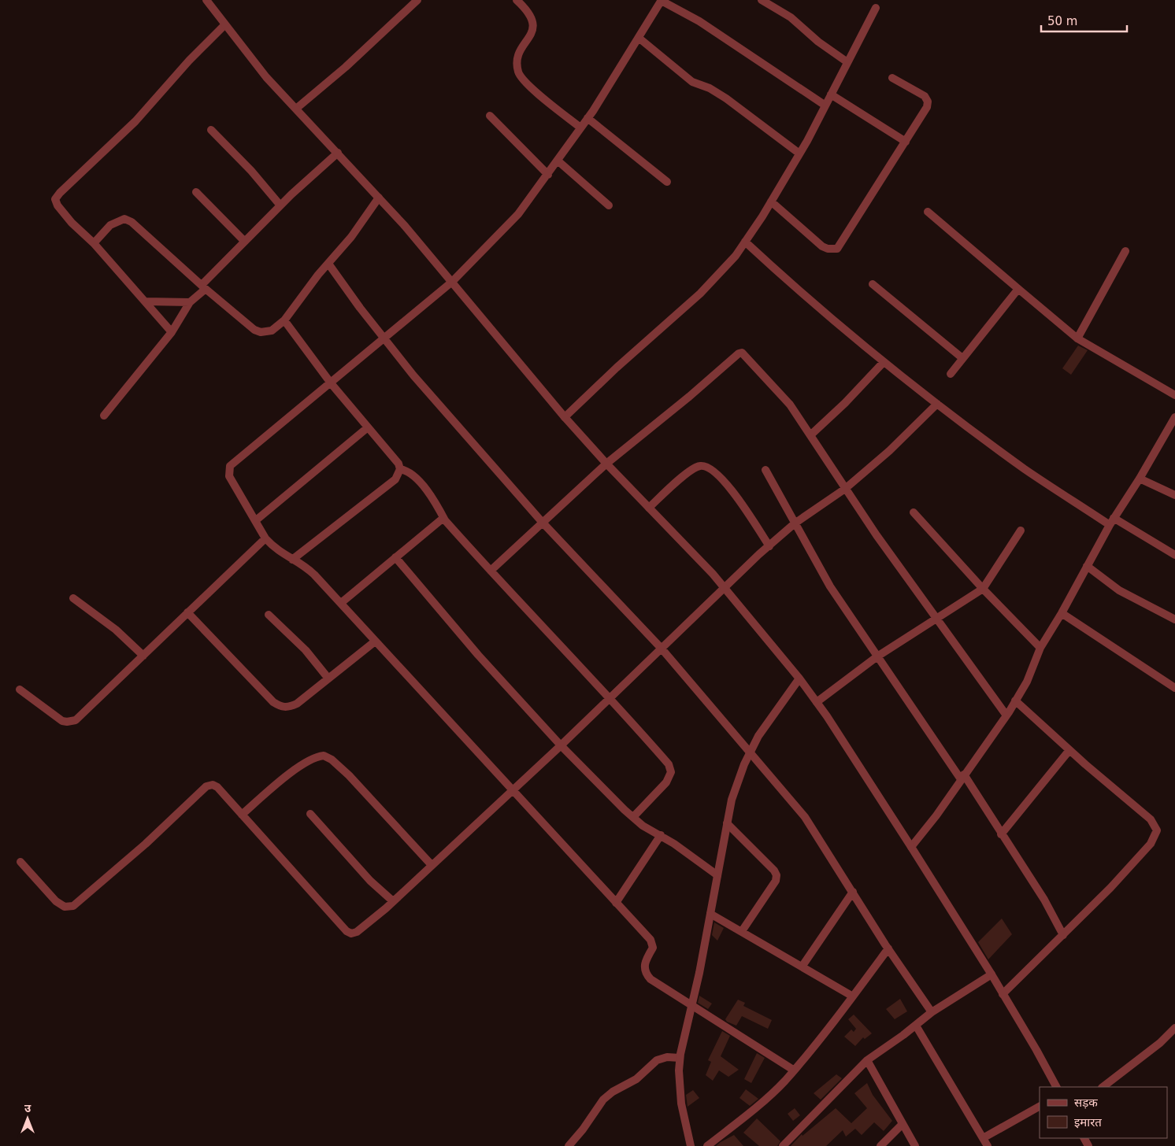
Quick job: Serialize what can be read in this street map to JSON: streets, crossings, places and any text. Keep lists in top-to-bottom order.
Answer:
{
  "legend": ["सड़क", "इमारत"],
  "scale_bar": "50 m",
  "north": "top"
}
